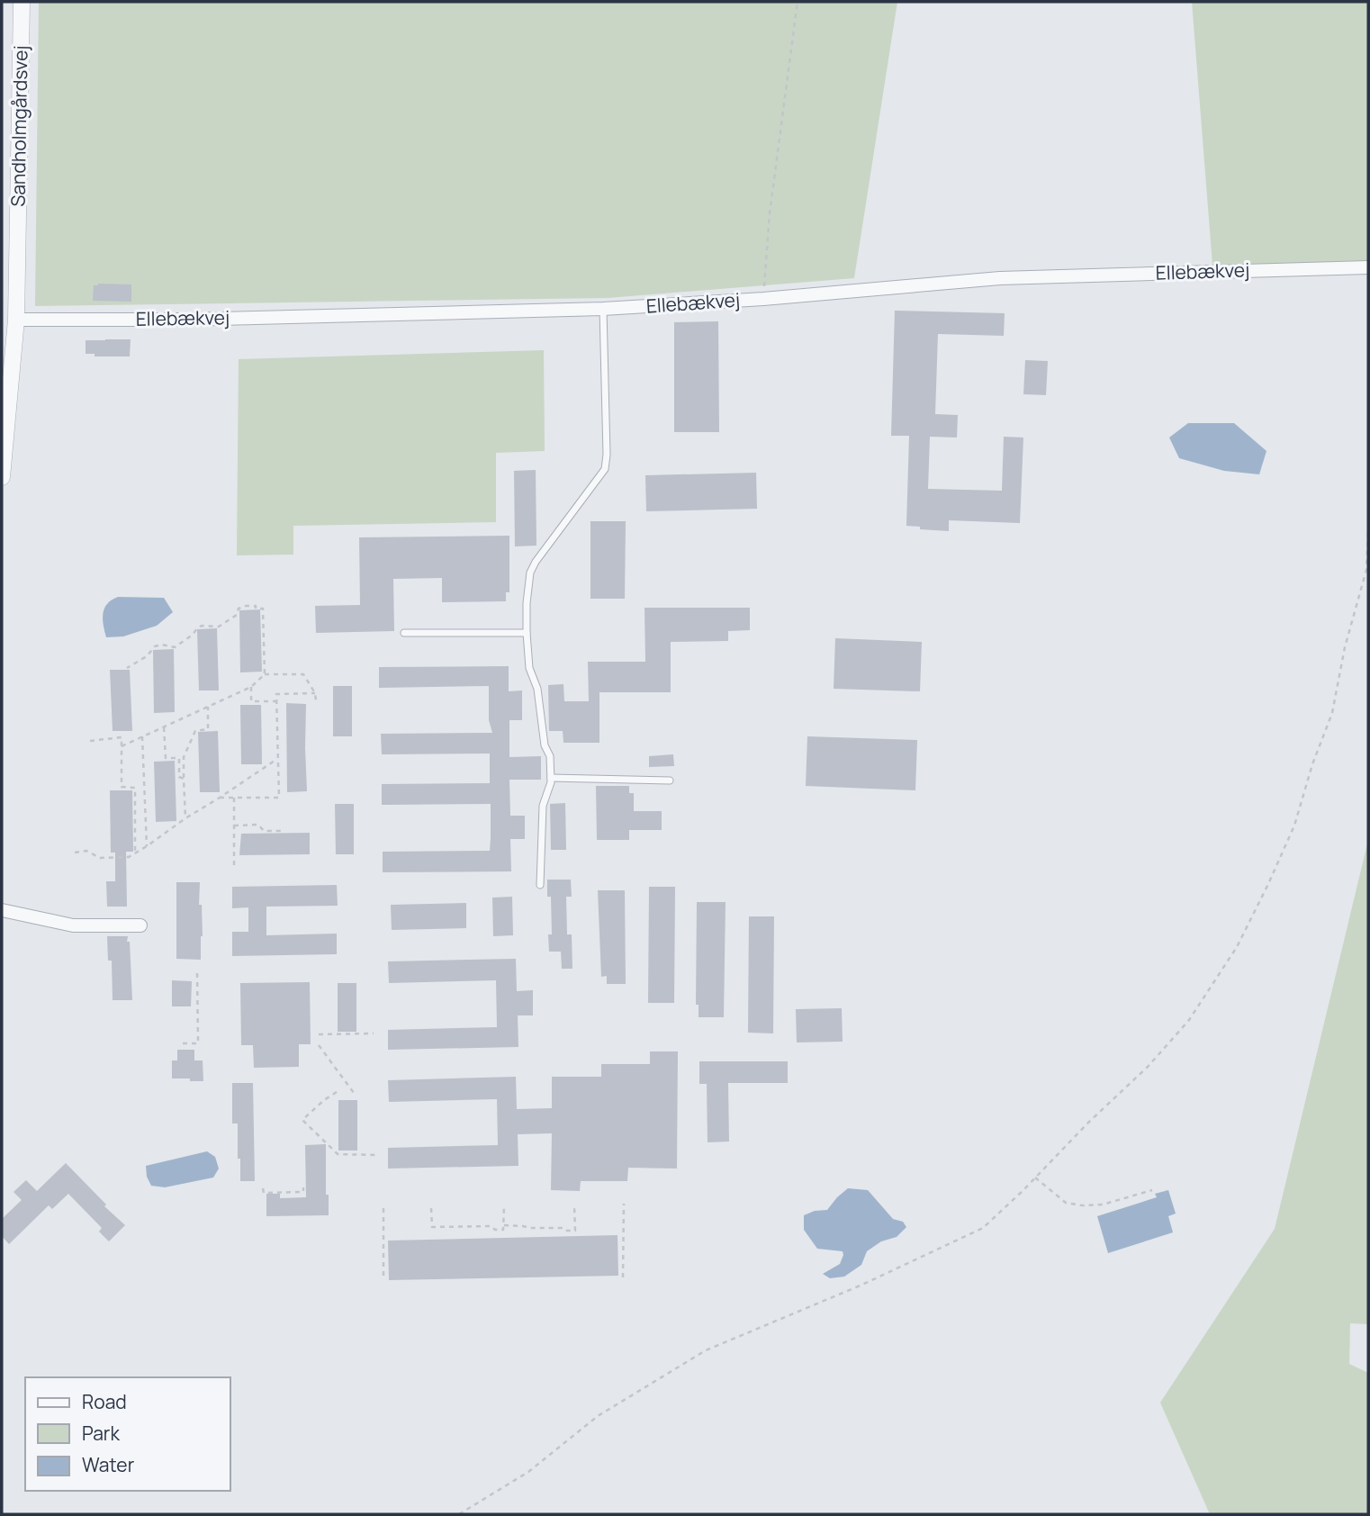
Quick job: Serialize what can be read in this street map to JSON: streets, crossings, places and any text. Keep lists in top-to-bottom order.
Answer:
{
  "streets": {
    "street": ["Sandholmgårdsvej", "Ellebækvej"]
  },
  "crossings": [
    ["Sandholmgårdsvej", "Ellebækvej"]
  ],
  "legend": ["Road", "Park", "Water"]
}
